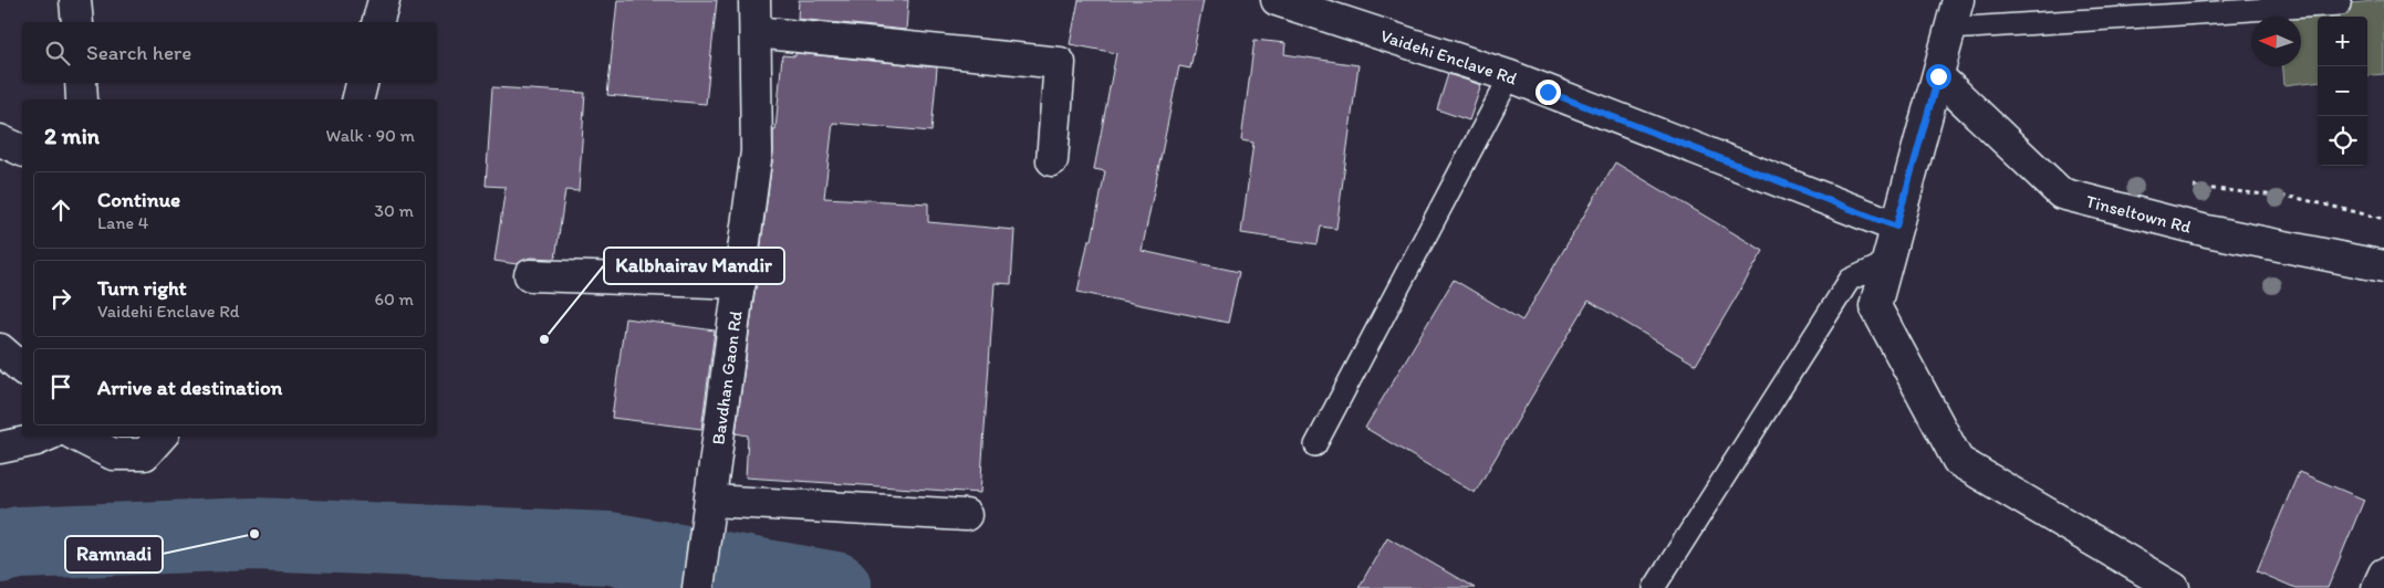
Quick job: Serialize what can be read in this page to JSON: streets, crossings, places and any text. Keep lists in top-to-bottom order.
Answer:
{
  "streets": {
    "street": ["Vaidehi Enclave Rd", "Tinseltown Rd", "Bavdhan Gaon Rd"]
  },
  "places": ["Kalbhairav Mandir", "Ramnadi"],
  "north": "left",
  "page": {
    "map_buttons": ["+", "−"],
    "search": "Search here",
    "heading": ["2 min", "Walk · 90 m"],
    "list": [
      ["Continue", "Lane 4", "30 m"],
      ["Turn right", "Vaidehi Enclave Rd", "60 m"],
      "Arrive at destination"
    ]
  }
}
